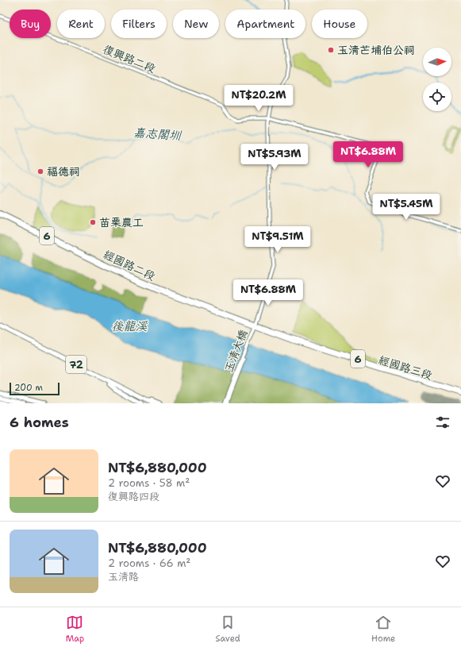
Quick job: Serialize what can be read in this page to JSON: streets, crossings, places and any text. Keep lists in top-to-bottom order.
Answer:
{
  "streets": {
    "highway": ["72"],
    "main road": ["6", "經國路二段", "經國路三段"],
    "street": ["復興路二段", "玉清大橋"]
  },
  "crossings": [
    ["復興路二段", "玉清大橋"],
    ["經國路二段", "玉清大橋"],
    ["經國路二段", "經國路三段"],
    ["玉清大橋", "經國路三段"]
  ],
  "water": ["嘉志閣圳", "後龍溪"],
  "places": ["玉清芒埔伯公祠", "福德祠", "苗栗農工"],
  "scale_bar": "200 m",
  "north": "right",
  "page": {
    "chip": [
      "Buy",
      "Rent",
      "Filters",
      "New",
      "Apartment",
      "House"
    ],
    "price": [
      "NT$20.2M",
      "NT$6.88M",
      "NT$5.93M",
      "NT$5.45M",
      "NT$9.51M",
      "NT$6.88M"
    ],
    "scale": "200 m",
    "heading": "6 homes",
    "list": [
      {
        "name": "NT$6,880,000",
        "note": "2 rooms · 58 m² · 復興路四段"
      },
      {
        "name": "NT$6,880,000",
        "note": "2 rooms · 66 m² · 玉清路"
      }
    ],
    "tabs": ["Map", "Saved", "Home"]
  }
}
